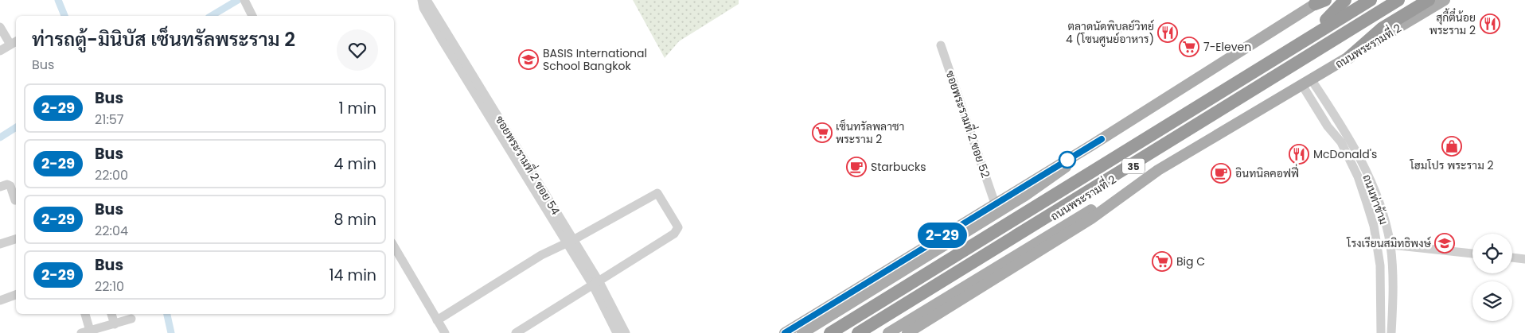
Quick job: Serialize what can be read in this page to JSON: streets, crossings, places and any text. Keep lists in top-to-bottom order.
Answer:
{
  "streets": {
    "highway": ["ถนนพระรามที่ 2", "35"],
    "street": ["ซอยพระรามที่ 2 ซอย 52", "ซอยพระรามที่ 2 ซอย 54", "ถนนท่าข้าม"]
  },
  "crossings": [
    ["ถนนพระรามที่ 2", "ถนนท่าข้าม"]
  ],
  "places": {
    "restaurant": ["สุกี้ตี๋น้อย พระราม 2", "ตลาดนัดพิบูลย์วิทย์ 4 (โซนศูนย์อาหาร)", "McDonald's"],
    "supermarket": ["7-Eleven", "เซ็นทรัลพลาซา พระราม 2", "Big C"],
    "school or university": ["BASIS International School Bangkok", "โรงเรียนสมิทธิพงษ์"],
    "shop": ["โฮมโปร พระราม 2"],
    "cafe": ["Starbucks", "อินทนิลคอฟฟี่"]
  },
  "lines": ["bus line 2-29"],
  "page": {
    "on_map": "2-29",
    "heading": ["ท่ารถตู้-มินิบัส เซ็นทรัลพระราม 2", "Bus"],
    "list": [
      {
        "mark": "2-29",
        "name": "Bus",
        "note": "21:57",
        "value": "1 min"
      },
      {
        "mark": "2-29",
        "name": "Bus",
        "note": "22:00",
        "value": "4 min"
      },
      {
        "mark": "2-29",
        "name": "Bus",
        "note": "22:04",
        "value": "8 min"
      },
      {
        "mark": "2-29",
        "name": "Bus",
        "note": "22:10",
        "value": "14 min"
      }
    ]
  }
}
